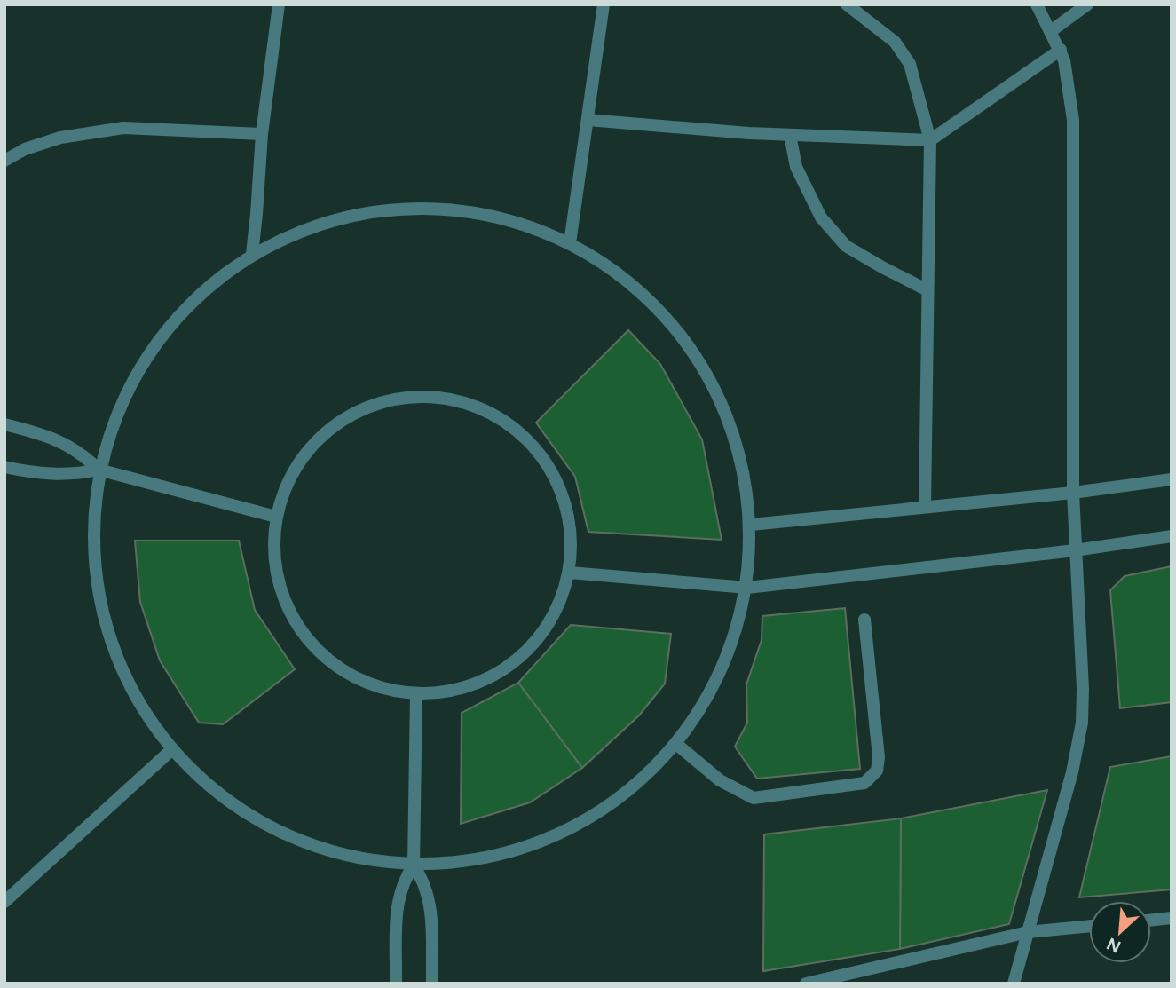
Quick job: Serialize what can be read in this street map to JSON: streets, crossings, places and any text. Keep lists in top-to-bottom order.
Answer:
{
  "north": "bottom left"
}
